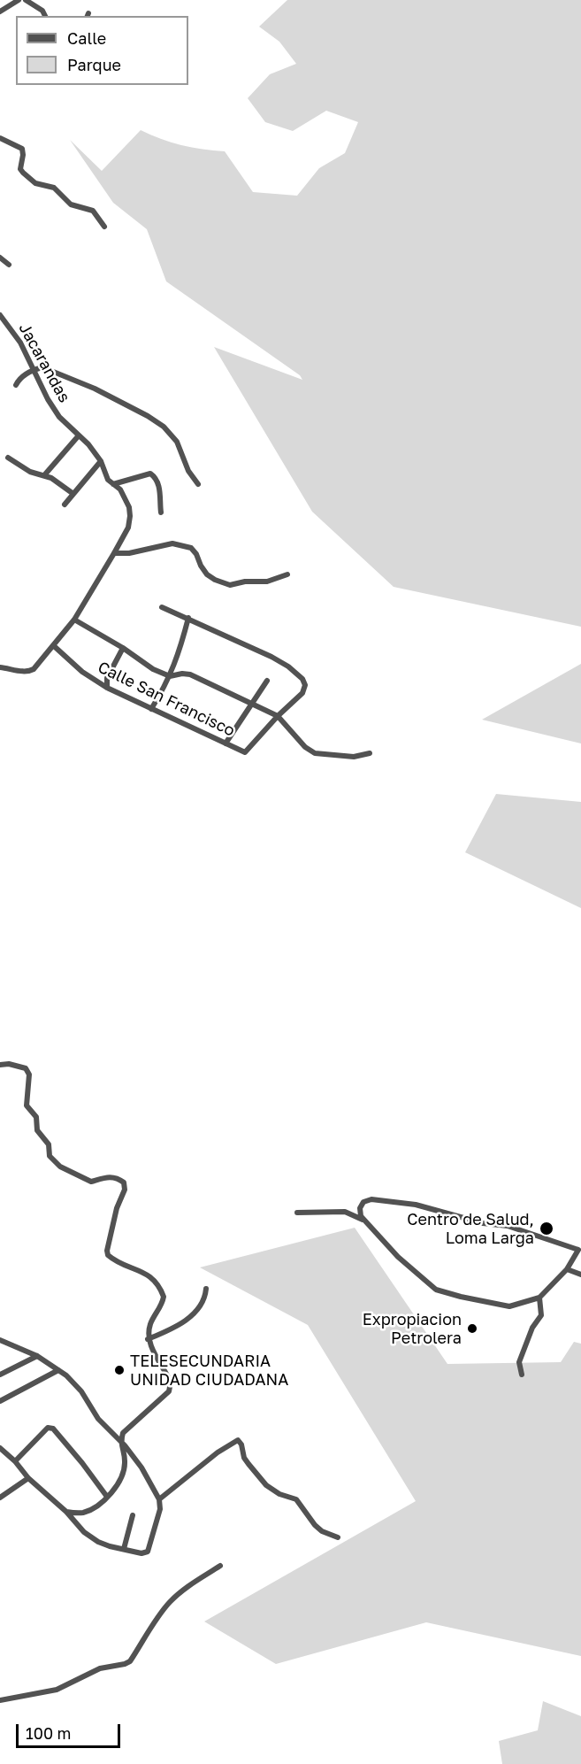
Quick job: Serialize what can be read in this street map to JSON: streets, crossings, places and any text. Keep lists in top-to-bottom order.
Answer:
{
  "streets": {
    "street": ["Jacarandas", "Calle San Francisco"]
  },
  "places": ["Centro de Salud, Loma Larga", "Expropiacion Petrolera", "TELESECUNDARIA UNIDAD CIUDADANA"],
  "legend": ["Calle", "Parque"],
  "scale_bar": "100 m"
}
